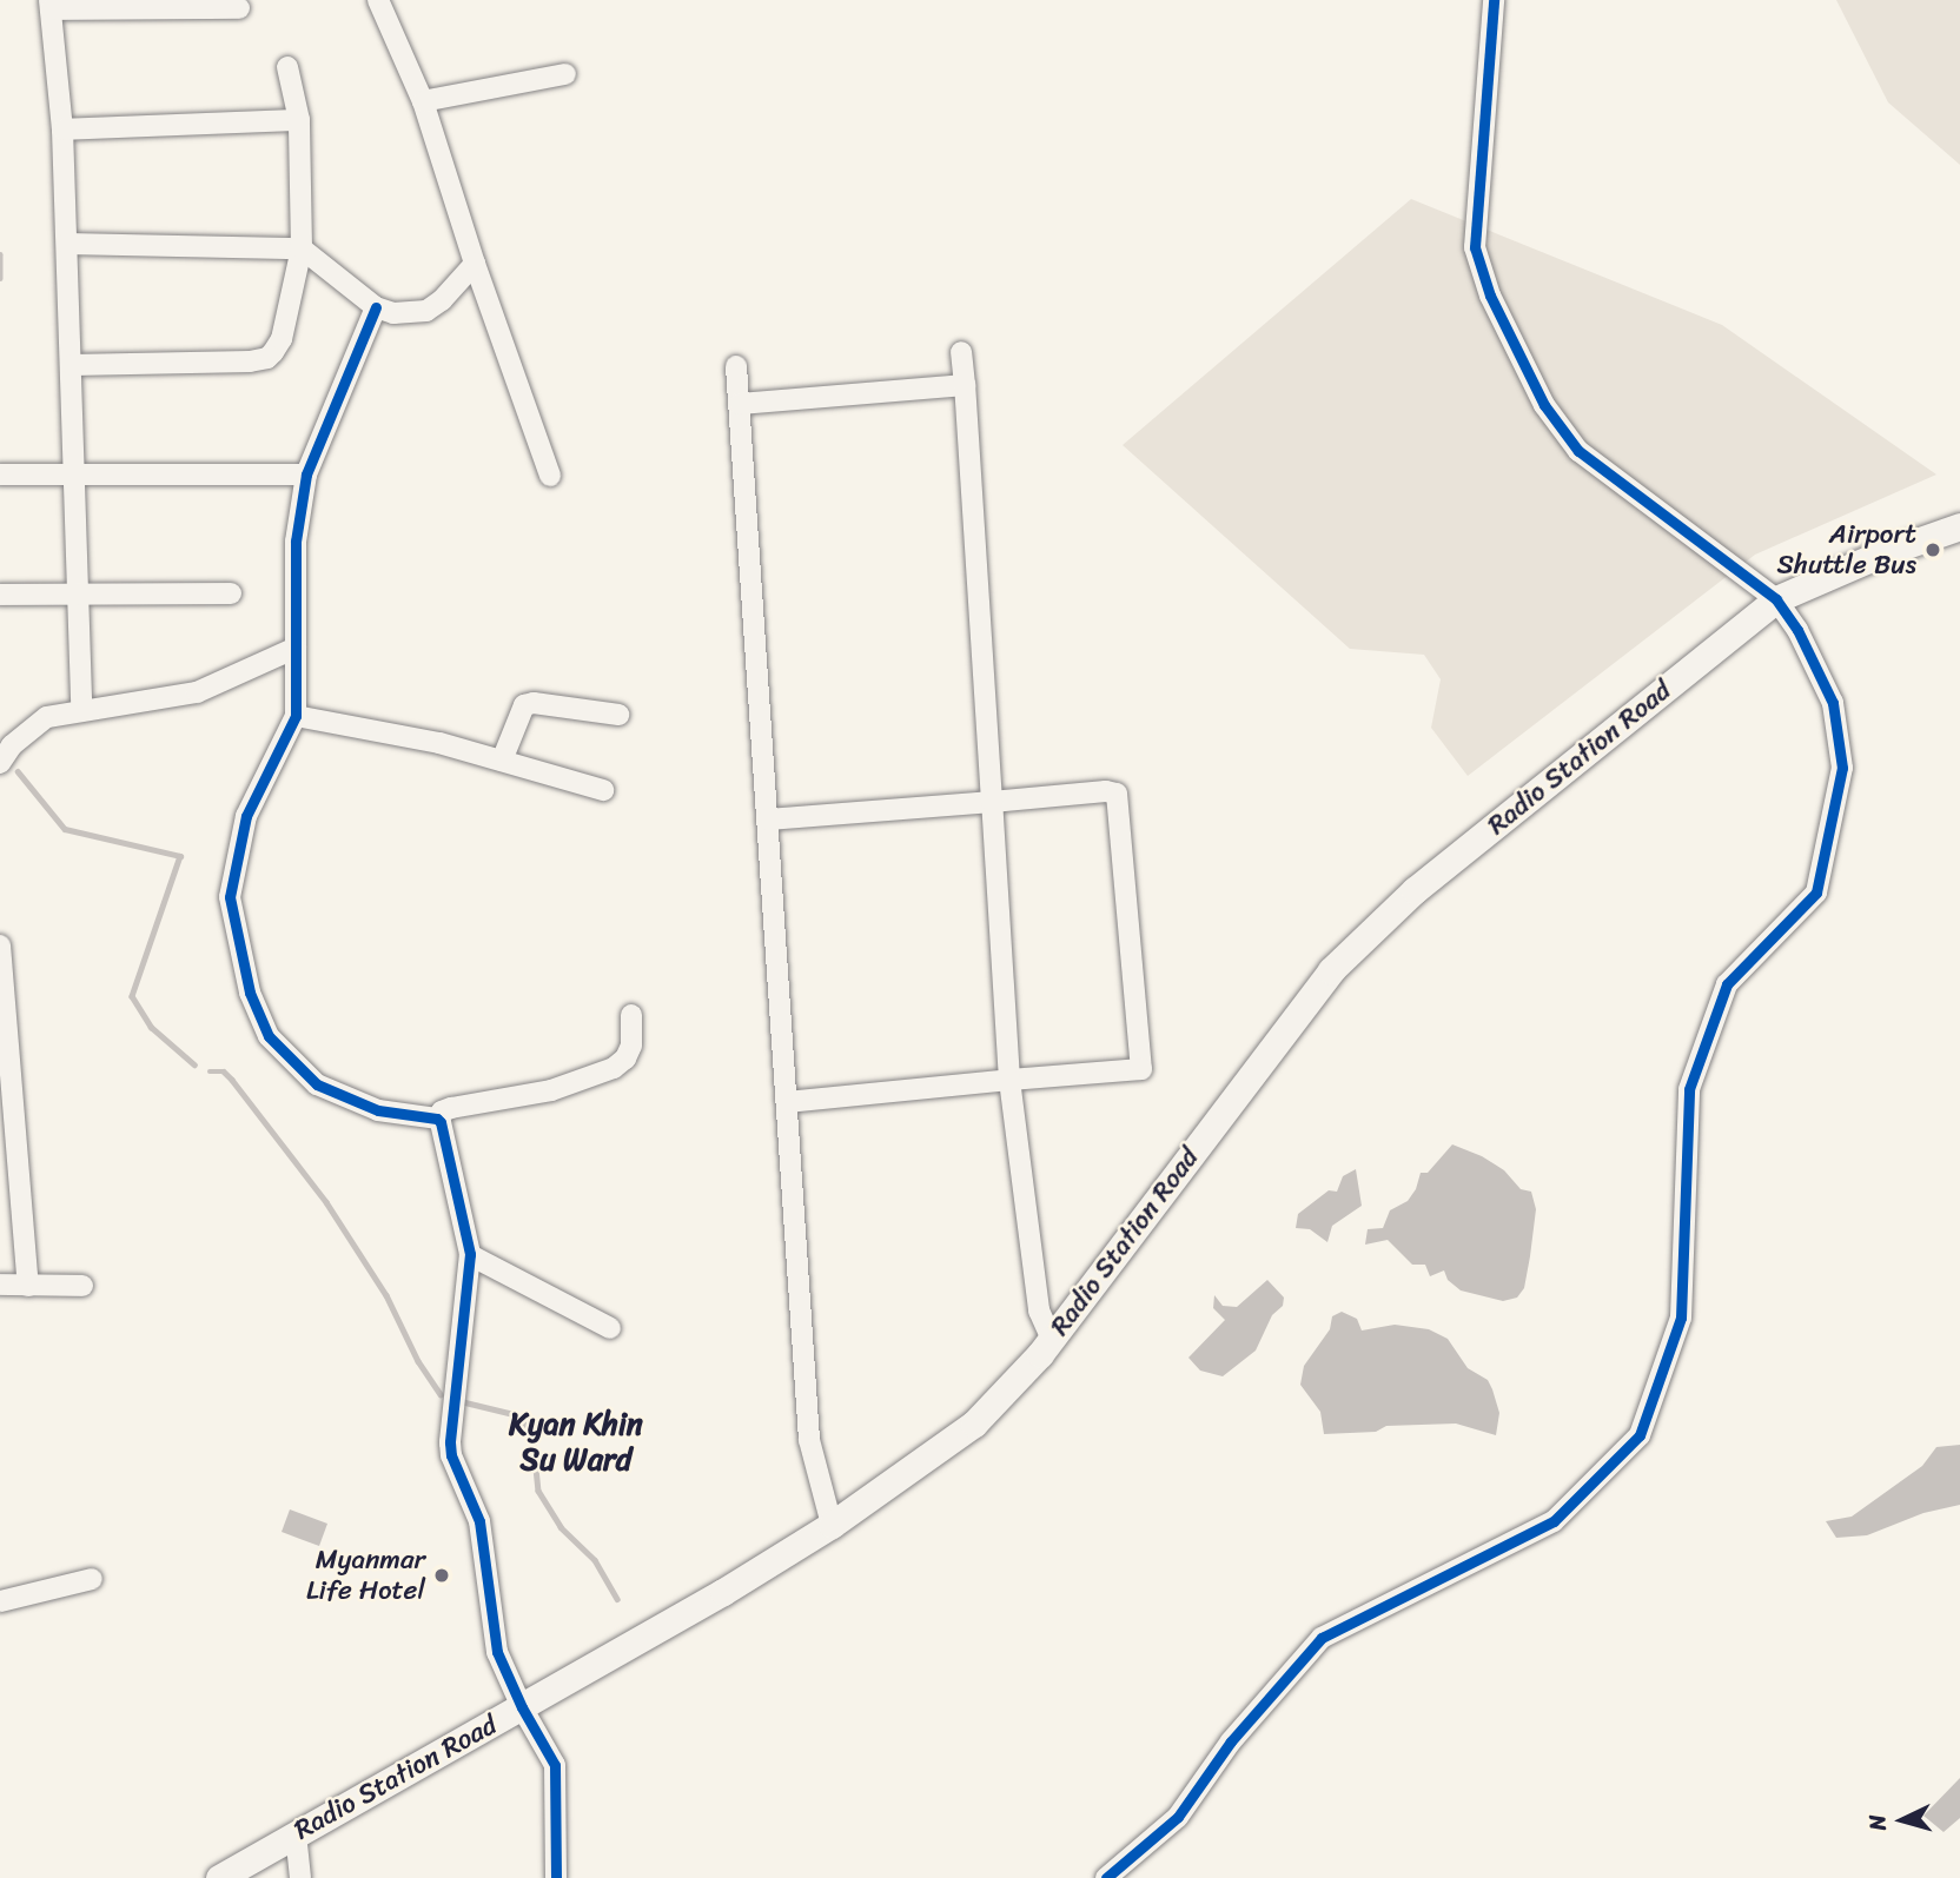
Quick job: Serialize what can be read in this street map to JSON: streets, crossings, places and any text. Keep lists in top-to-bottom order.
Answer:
{
  "streets": {
    "main road": ["Radio Station Road"]
  },
  "districts": ["Kyan Khin Su Ward"],
  "places": ["Airport Shuttle Bus", "Myanmar Life Hotel"],
  "north": "left"
}
